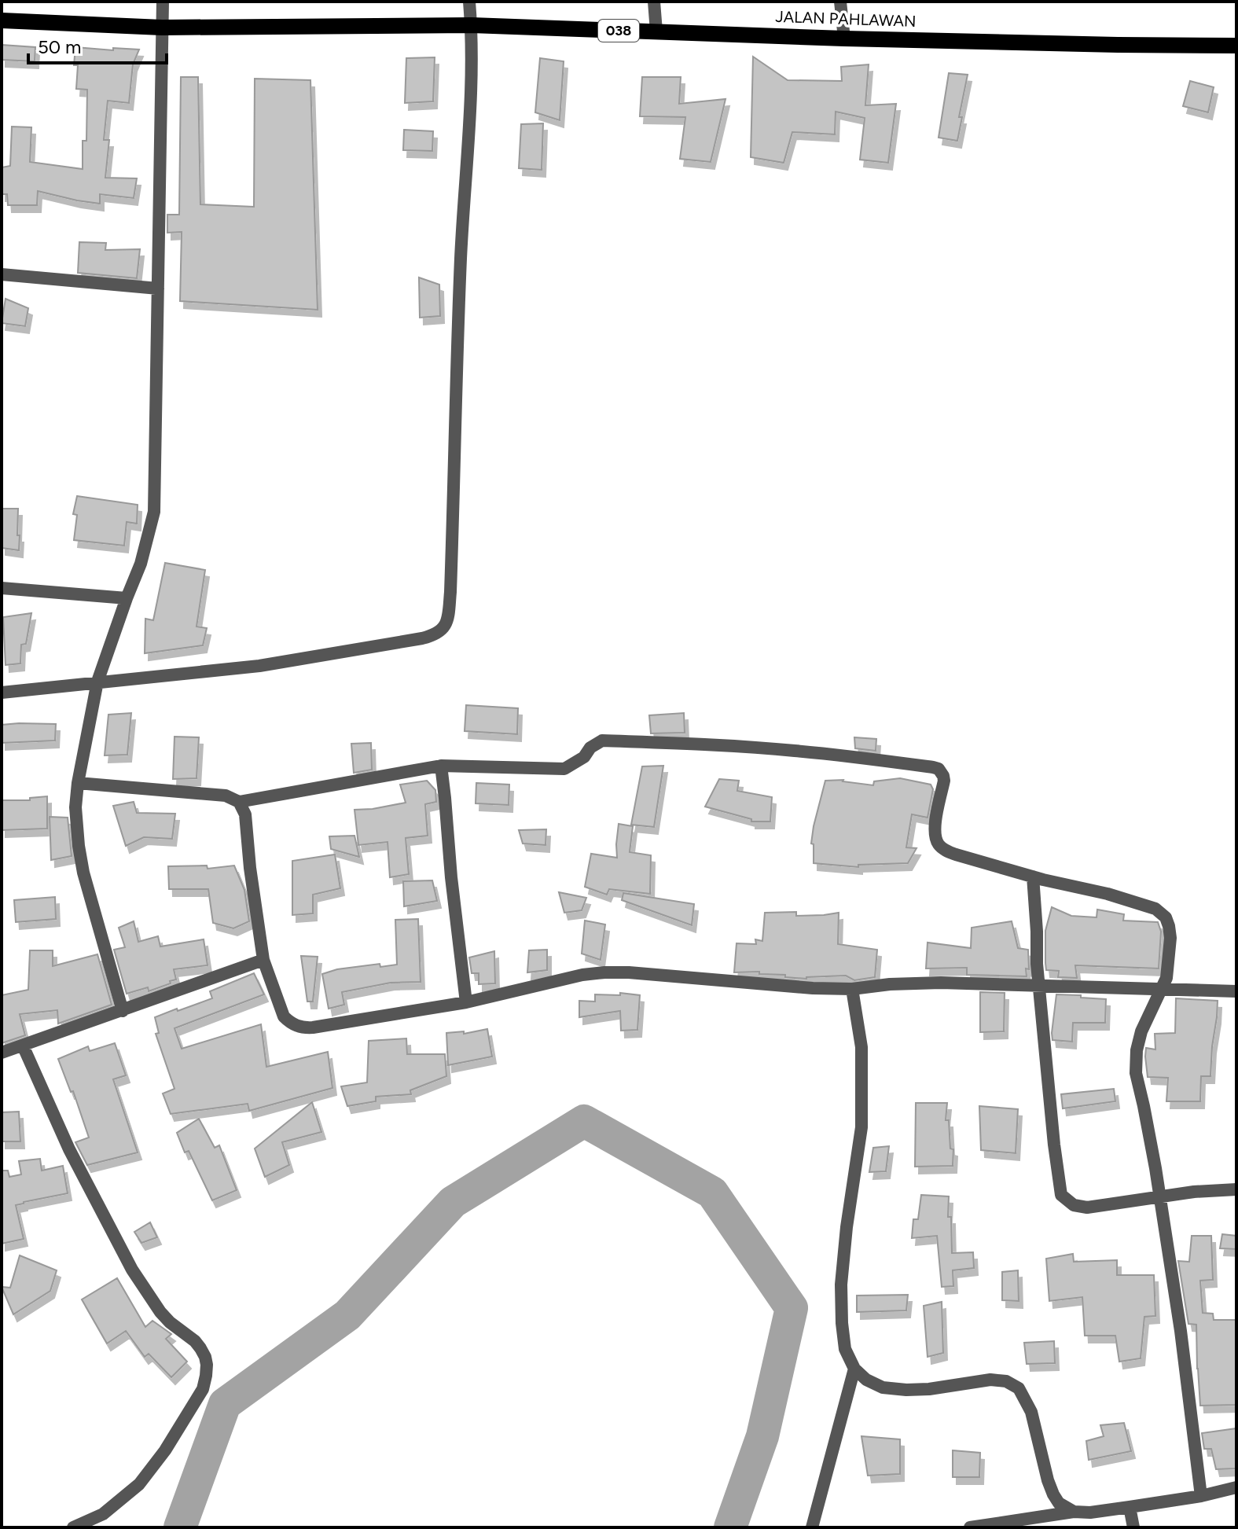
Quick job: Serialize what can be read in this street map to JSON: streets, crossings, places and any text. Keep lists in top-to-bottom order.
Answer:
{
  "streets": {
    "main road": ["JALAN PAHLAWAN", "038"]
  },
  "scale_bar": "50 m"
}
